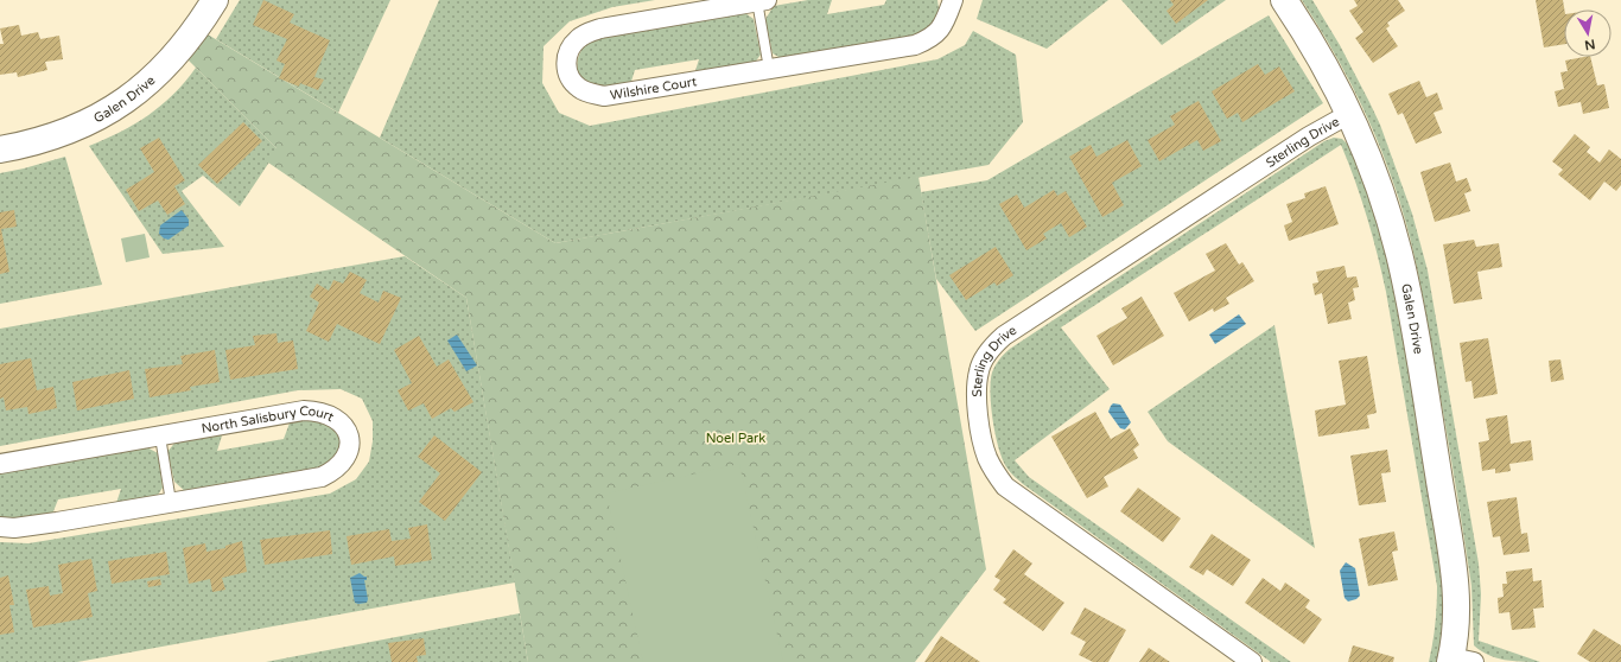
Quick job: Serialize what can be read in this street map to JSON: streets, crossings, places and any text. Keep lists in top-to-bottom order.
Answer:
{
  "streets": {
    "street": [
      "Wilshire Court",
      "Galen Drive",
      "Sterling Drive",
      "North Salisbury Court"
    ]
  },
  "crossings": [
    ["Galen Drive", "Sterling Drive"]
  ],
  "parks": ["Noel Park"],
  "north": "bottom"
}
